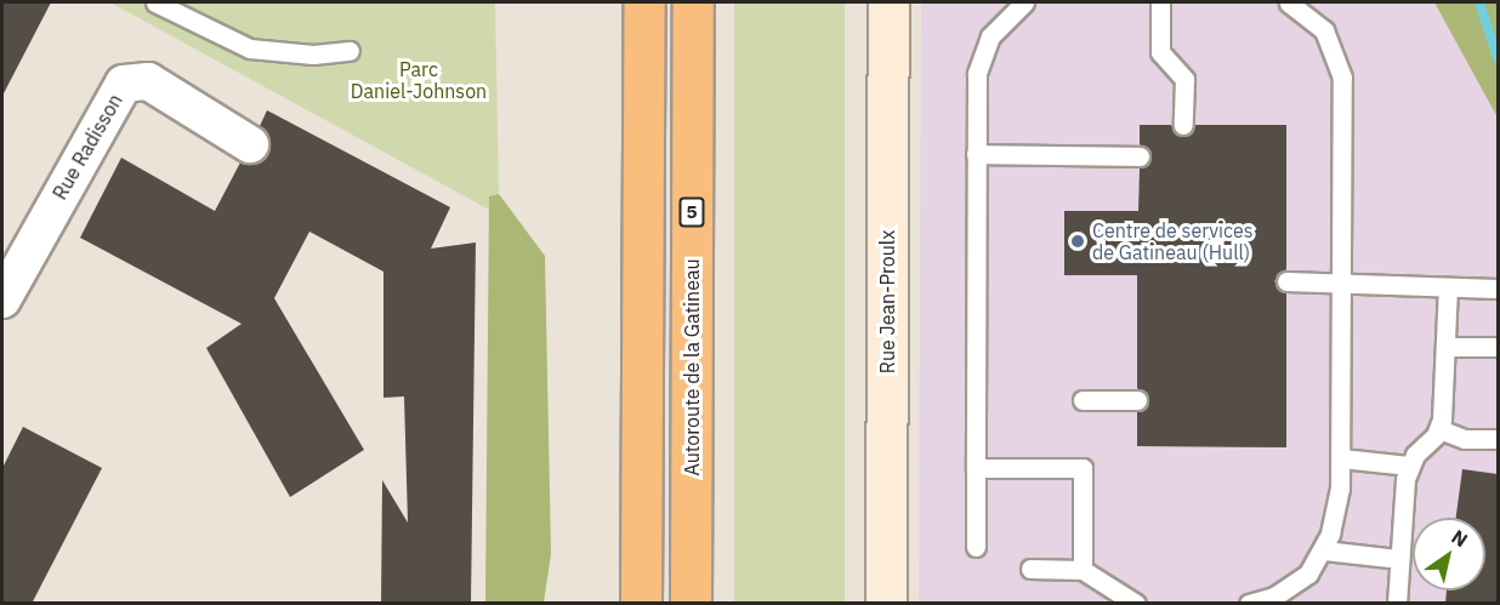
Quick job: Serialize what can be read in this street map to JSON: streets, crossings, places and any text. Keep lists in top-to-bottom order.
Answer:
{
  "streets": {
    "highway": ["5", "Autoroute de la Gatineau"],
    "street": ["Rue Radisson", "Rue Jean-Proulx"]
  },
  "parks": ["Parc Daniel-Johnson"],
  "places": ["Centre de services de Gatineau (Hull)"],
  "north": "top right"
}
